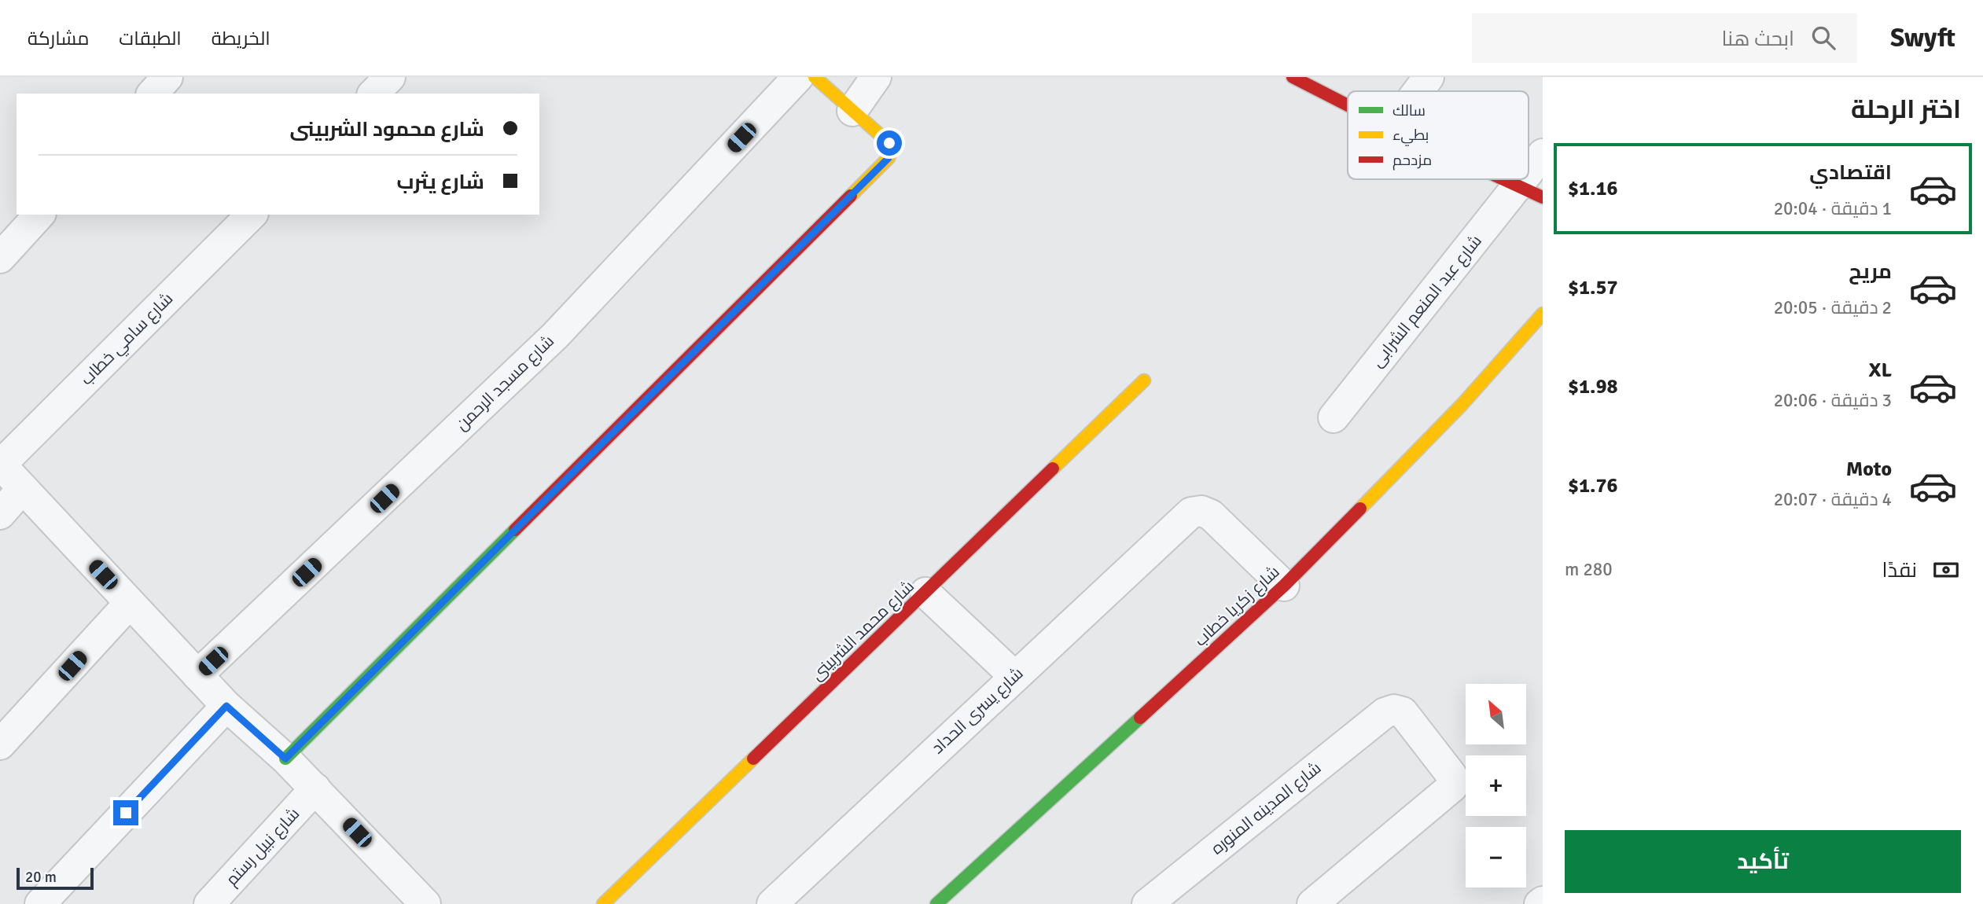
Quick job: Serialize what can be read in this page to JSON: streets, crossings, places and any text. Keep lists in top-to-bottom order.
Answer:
{
  "streets": {
    "street": [
      "شارع عبد المنعم الشرابى",
      "شارع سامي خطاب",
      "شارع مسجد الرحمن",
      "شارع زكريا خطاب",
      "شارع محمد الشربينى",
      "شارع يسرى الحداد",
      "شارع المدينه المنوره",
      "شارع نبيل رستم"
    ]
  },
  "crossings": [
    ["شارع زكريا خطاب", "شارع يسرى الحداد"]
  ],
  "legend": ["سالك", "بطيء", "مزدحم"],
  "scale_bar": "20 m",
  "north": "top left",
  "page": {
    "header": "Swyft",
    "search": "ابحث هنا",
    "nav": ["الخريطة", "الطبقات", "مشاركة"],
    "heading": "اختر الرحلة",
    "banner": ["شارع محمود الشربينى", "شارع يثرب"],
    "list": [
      {
        "name": "اقتصادي",
        "note": "1 دقيقة · 20:04",
        "value": "$1.16"
      },
      {
        "name": "مريح",
        "note": "2 دقيقة · 20:05",
        "value": "$1.57"
      },
      {
        "name": "XL",
        "note": "3 دقيقة · 20:06",
        "value": "$1.98"
      },
      {
        "name": "Moto",
        "note": "4 دقيقة · 20:07",
        "value": "$1.76"
      }
    ],
    "pay": ["نقدًا", "280 m"],
    "map_buttons": ["+", "−"],
    "buttons": "تأكيد",
    "scale": "20 m"
  }
}
